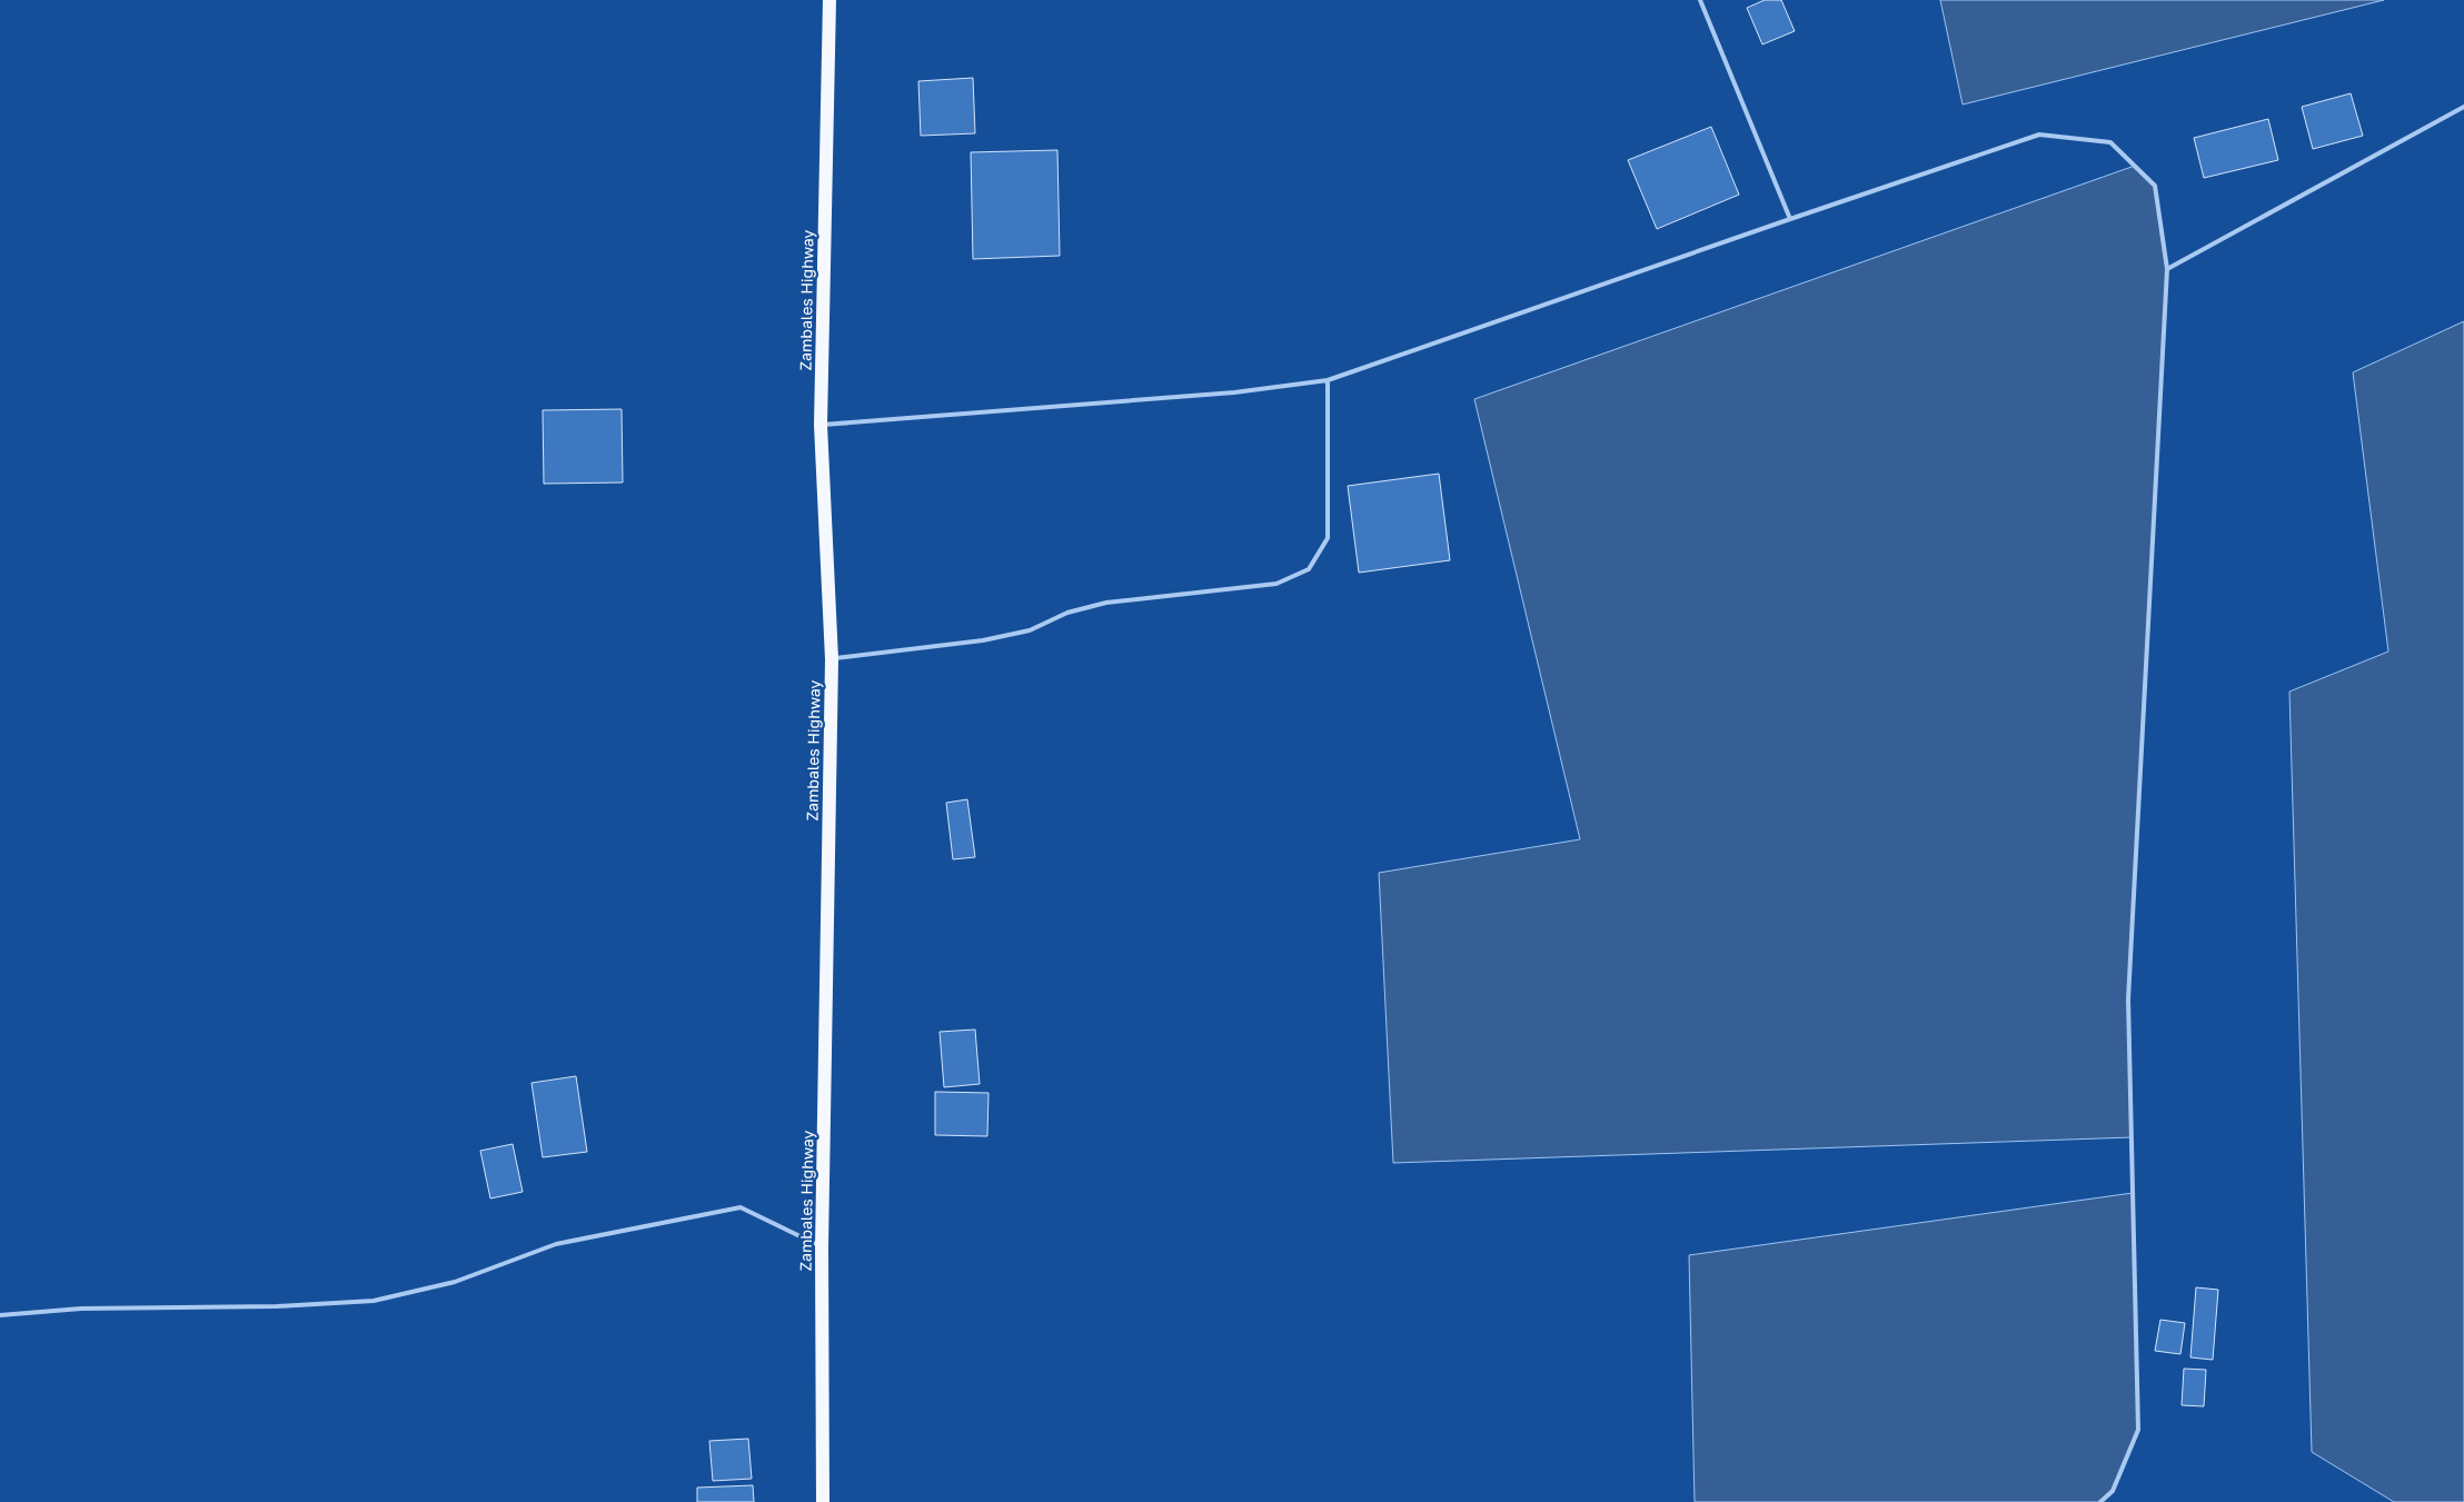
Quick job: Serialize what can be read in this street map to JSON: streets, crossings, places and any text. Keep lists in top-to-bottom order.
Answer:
{
  "streets": {
    "main road": ["Zambales Highway"]
  }
}
